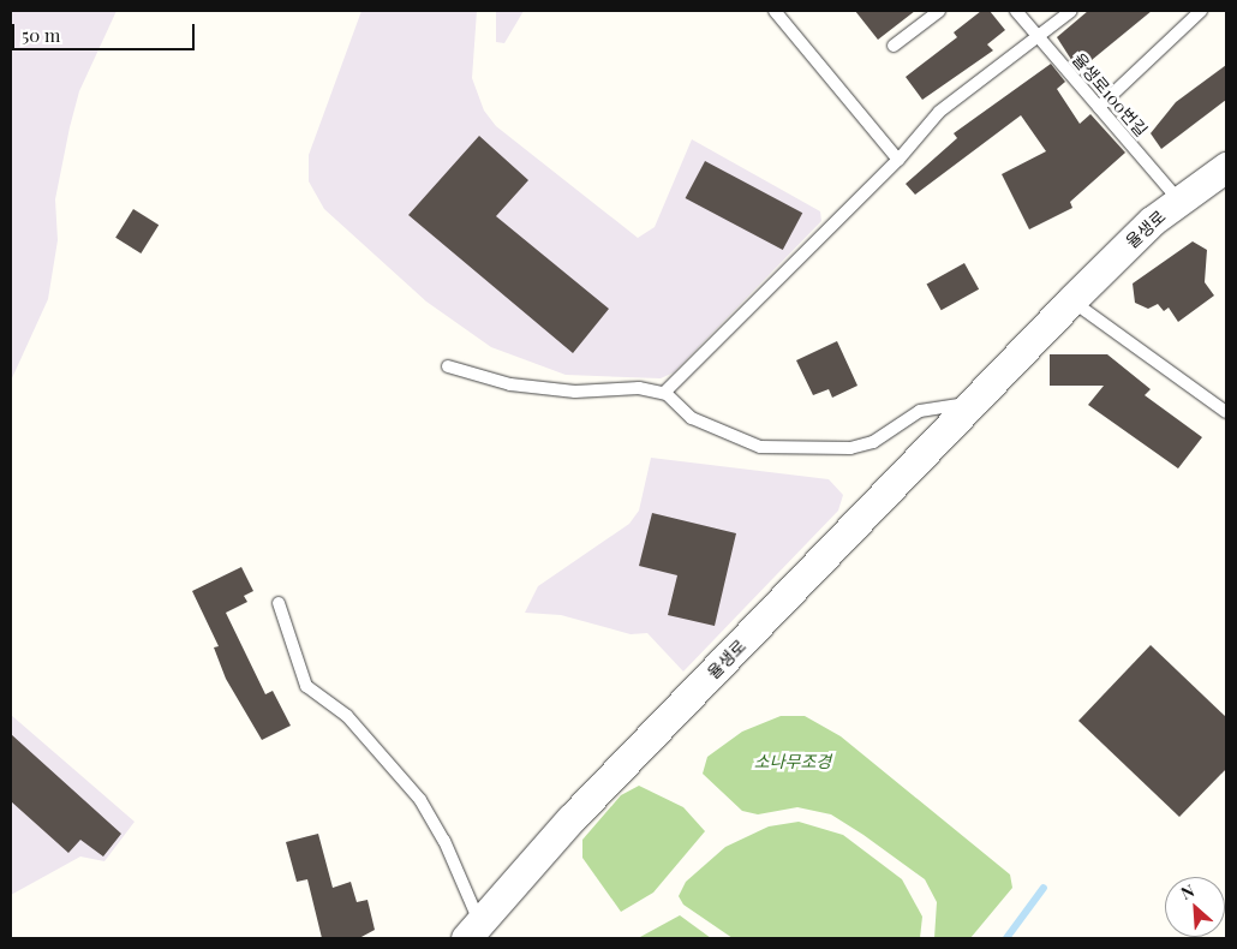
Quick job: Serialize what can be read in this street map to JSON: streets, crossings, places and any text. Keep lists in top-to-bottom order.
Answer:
{
  "streets": {
    "street": ["율생로"],
    "lane": ["율생로100번길"]
  },
  "crossings": [
    ["율생로100번길", "율생로"]
  ],
  "parks": ["소나무조경"],
  "scale_bar": "50 m",
  "north": "top left"
}
